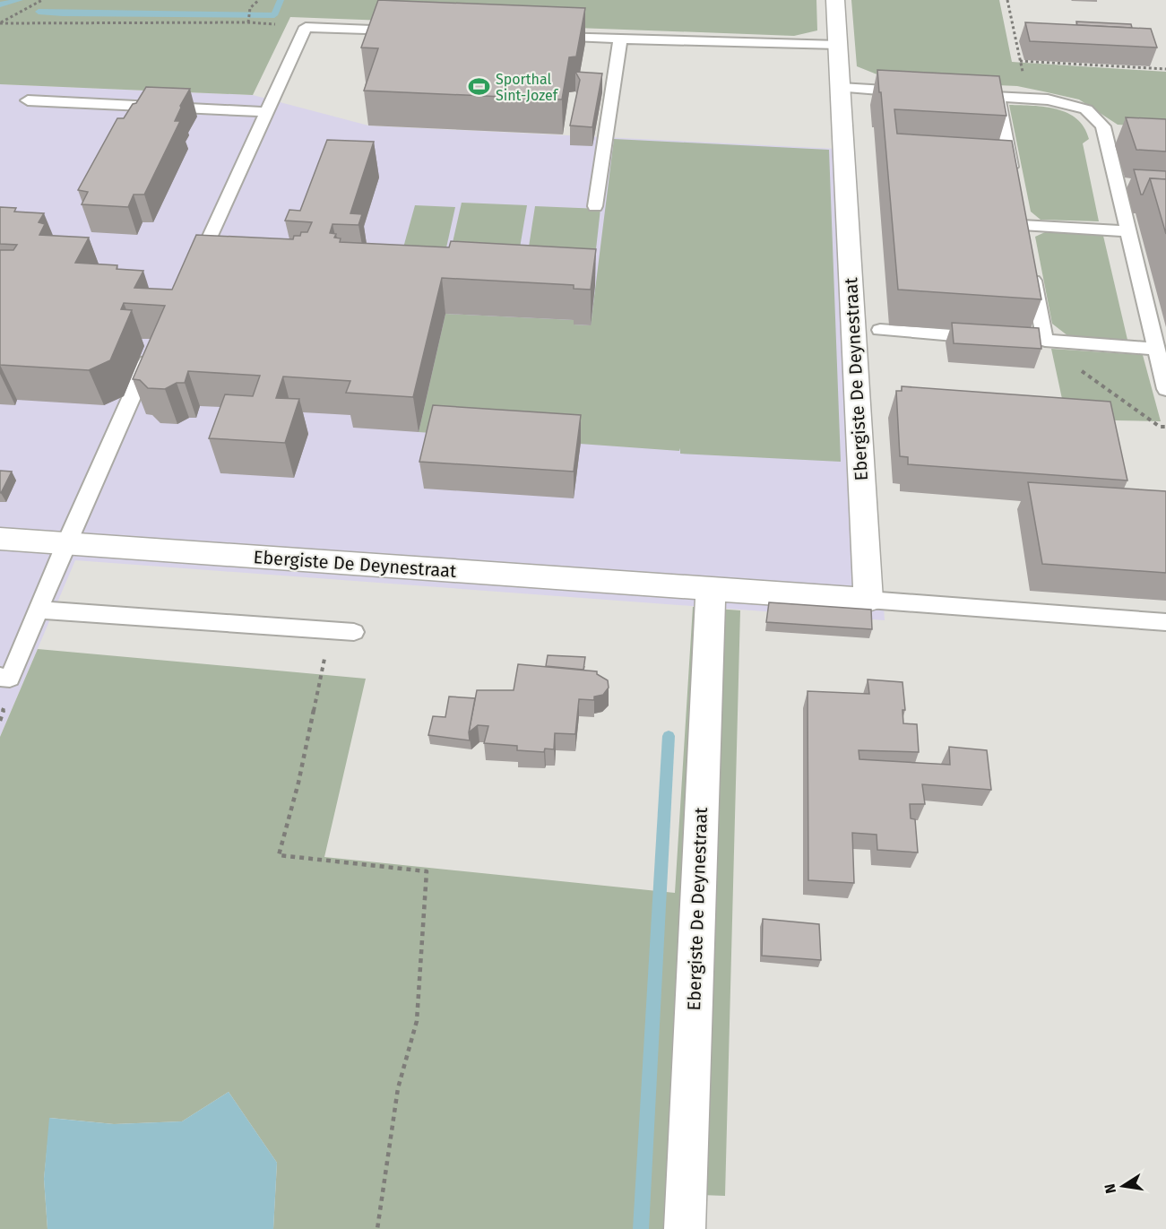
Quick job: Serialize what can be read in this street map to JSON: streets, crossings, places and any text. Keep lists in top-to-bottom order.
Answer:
{
  "streets": {
    "street": ["Ebergiste De Deynestraat"]
  },
  "places": {
    "sports": ["Sporthal Sint-Jozef"]
  },
  "north": "left"
}
